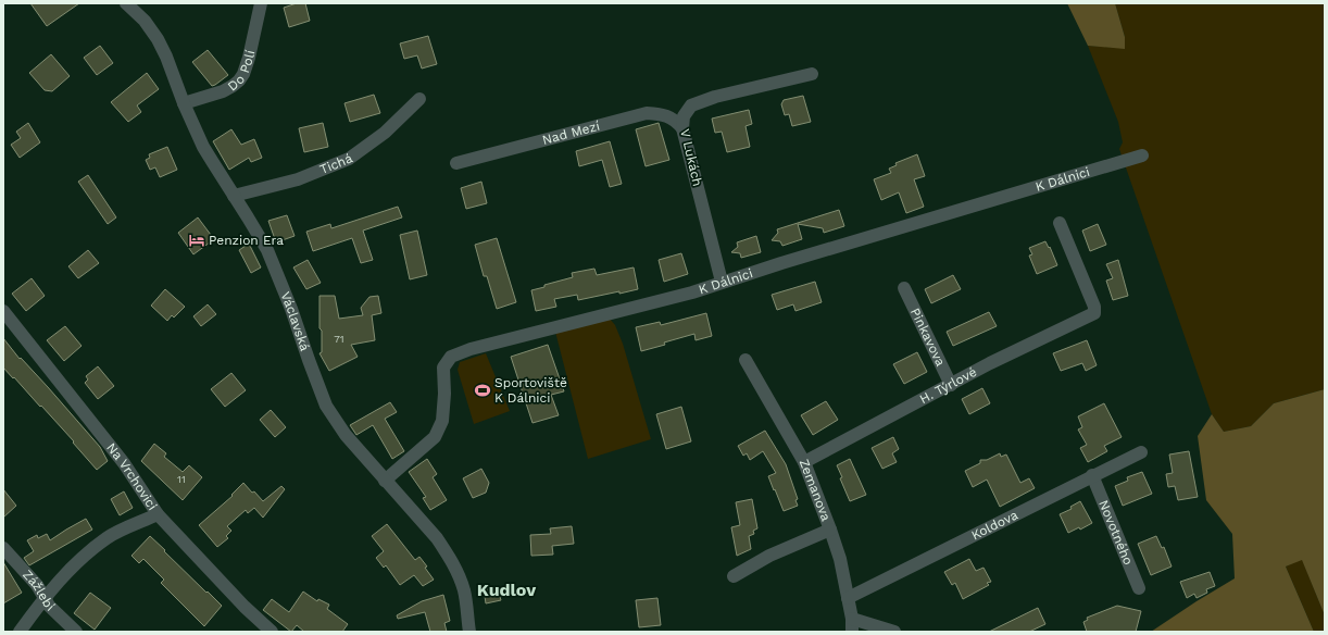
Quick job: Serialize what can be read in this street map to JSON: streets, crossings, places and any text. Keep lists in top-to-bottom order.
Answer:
{
  "streets": {
    "street": [
      "Do Polí",
      "Nad Mezí",
      "V Lukách",
      "Tichá",
      "K Dálnici",
      "Václavská",
      "Pinkavova",
      "H. Týrlové",
      "Na Vrchovici",
      "Zemanova",
      "Koldova",
      "Novotného",
      "Zážlebí"
    ]
  },
  "crossings": [
    ["Do Polí", "Václavská"],
    ["Nad Mezí", "V Lukách"],
    ["V Lukách", "K Dálnici"],
    ["Tichá", "Václavská"],
    ["K Dálnici", "Václavská"],
    ["Pinkavova", "H. Týrlové"],
    ["H. Týrlové", "Zemanova"],
    ["Zemanova", "Koldova"],
    ["Koldova", "Novotného"]
  ],
  "districts": ["Kudlov"],
  "places": {
    "hotel": ["Penzion Era"],
    "sports": ["Sportoviště K Dálnici"]
  },
  "house_numbers": ["71", "11"]
}
